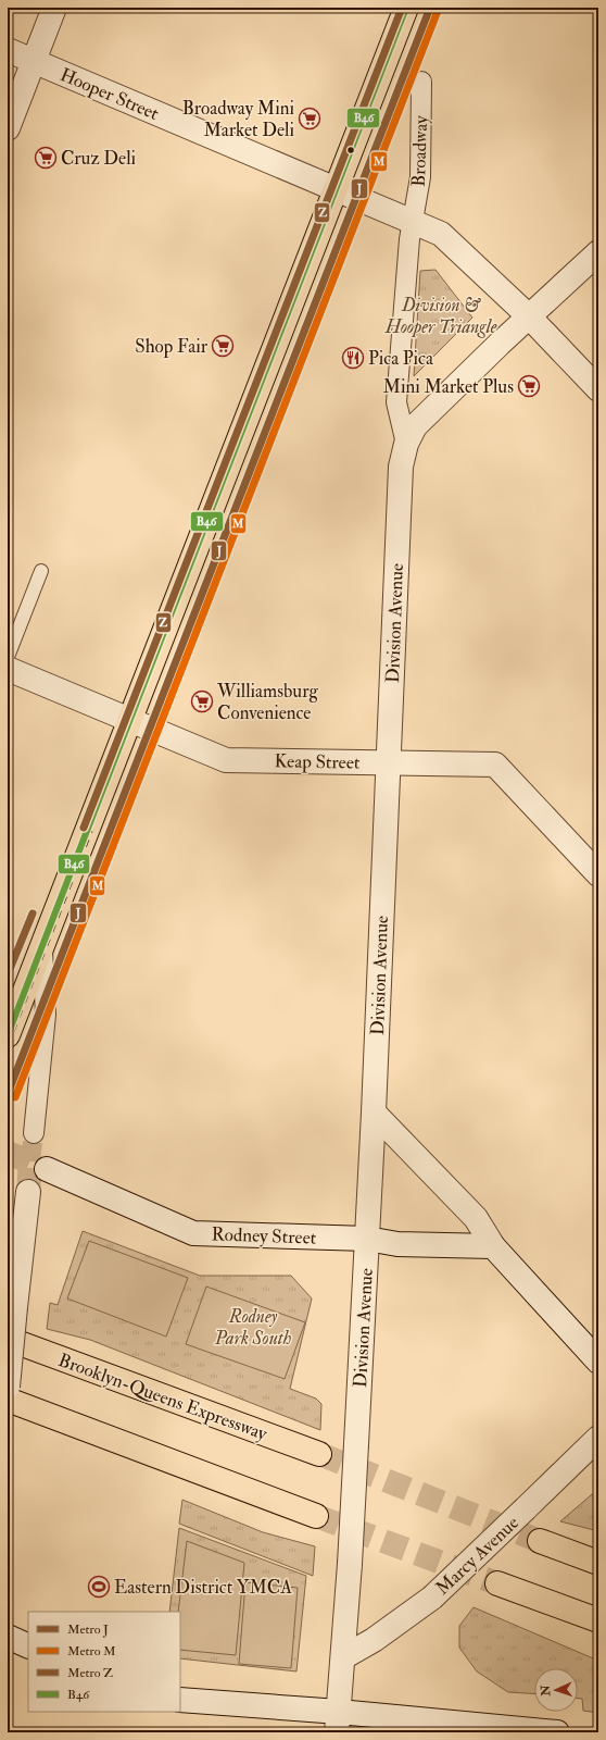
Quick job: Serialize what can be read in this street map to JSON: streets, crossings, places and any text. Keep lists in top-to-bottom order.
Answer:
{
  "streets": {
    "main road": ["Brooklyn-Queens Expressway"],
    "street": [
      "Hooper Street",
      "Broadway",
      "Division Avenue",
      "Keap Street",
      "Rodney Street",
      "Marcy Avenue"
    ]
  },
  "crossings": [
    ["Hooper Street", "Broadway"],
    ["Hooper Street", "Division Avenue"],
    ["Broadway", "Division Avenue"],
    ["Division Avenue", "Keap Street"],
    ["Division Avenue", "Rodney Street"],
    ["Division Avenue", "Marcy Avenue"]
  ],
  "parks": ["Division & Hooper Triangle", "Rodney Park South"],
  "places": {
    "supermarket": [
      "Broadway Mini Market Deli",
      "Cruz Deli",
      "Shop Fair",
      "Mini Market Plus",
      "Williamsburg Convenience"
    ],
    "restaurant": ["Pica Pica"],
    "sports": ["Eastern District YMCA"]
  },
  "lines": [
    "metro line J",
    "metro line Z",
    "transit line B46",
    "metro line M"
  ],
  "legend": [
    "Metro J",
    "Metro M",
    "Metro Z",
    "B46"
  ],
  "north": "left"
}
